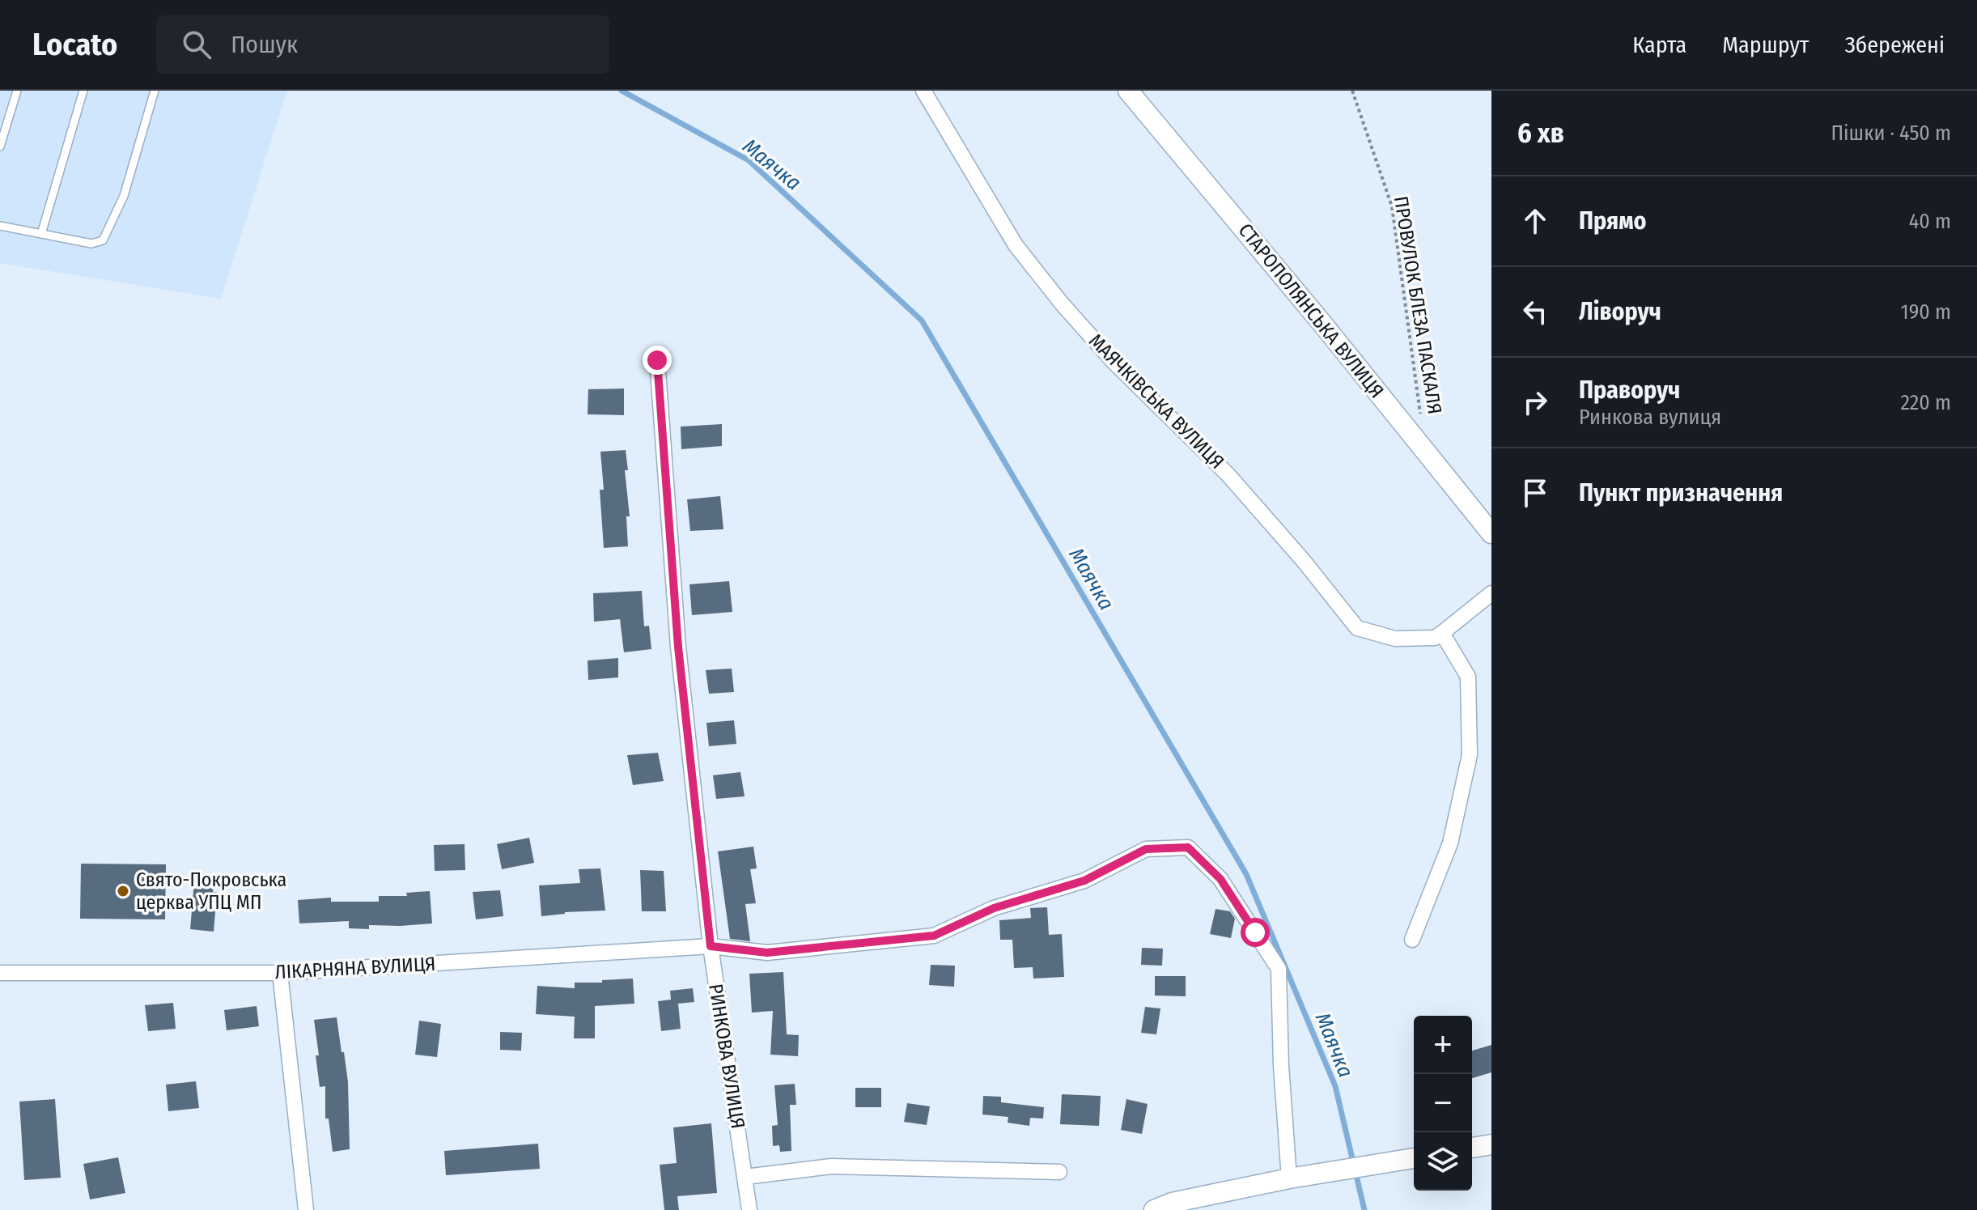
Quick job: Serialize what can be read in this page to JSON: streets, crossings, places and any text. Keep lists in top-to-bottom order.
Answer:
{
  "streets": {
    "street": [
      "СТАРОПОЛЯНСЬКА ВУЛИЦЯ",
      "МАЯЧКІВСЬКА ВУЛИЦЯ",
      "ЛІКАРНЯНА ВУЛИЦЯ",
      "РИНКОВА ВУЛИЦЯ"
    ],
    "path": ["ПРОВУЛОК БЛЕЗА ПАСКАЛЯ"]
  },
  "crossings": [
    ["ЛІКАРНЯНА ВУЛИЦЯ", "РИНКОВА ВУЛИЦЯ"]
  ],
  "water": ["Маячка"],
  "places": ["Свято-Покровська церква УПЦ МП"],
  "page": {
    "header": "Locato",
    "search": "Пошук",
    "nav": ["Карта", "Маршрут", "Збережені"],
    "heading": ["6 хв", "Пішки · 450 m"],
    "list": [
      ["Прямо", "40 m"],
      ["Ліворуч", "190 m"],
      ["Праворуч", "Ринкова вулиця", "220 m"],
      "Пункт призначення"
    ],
    "map_buttons": ["+", "−"]
  }
}
